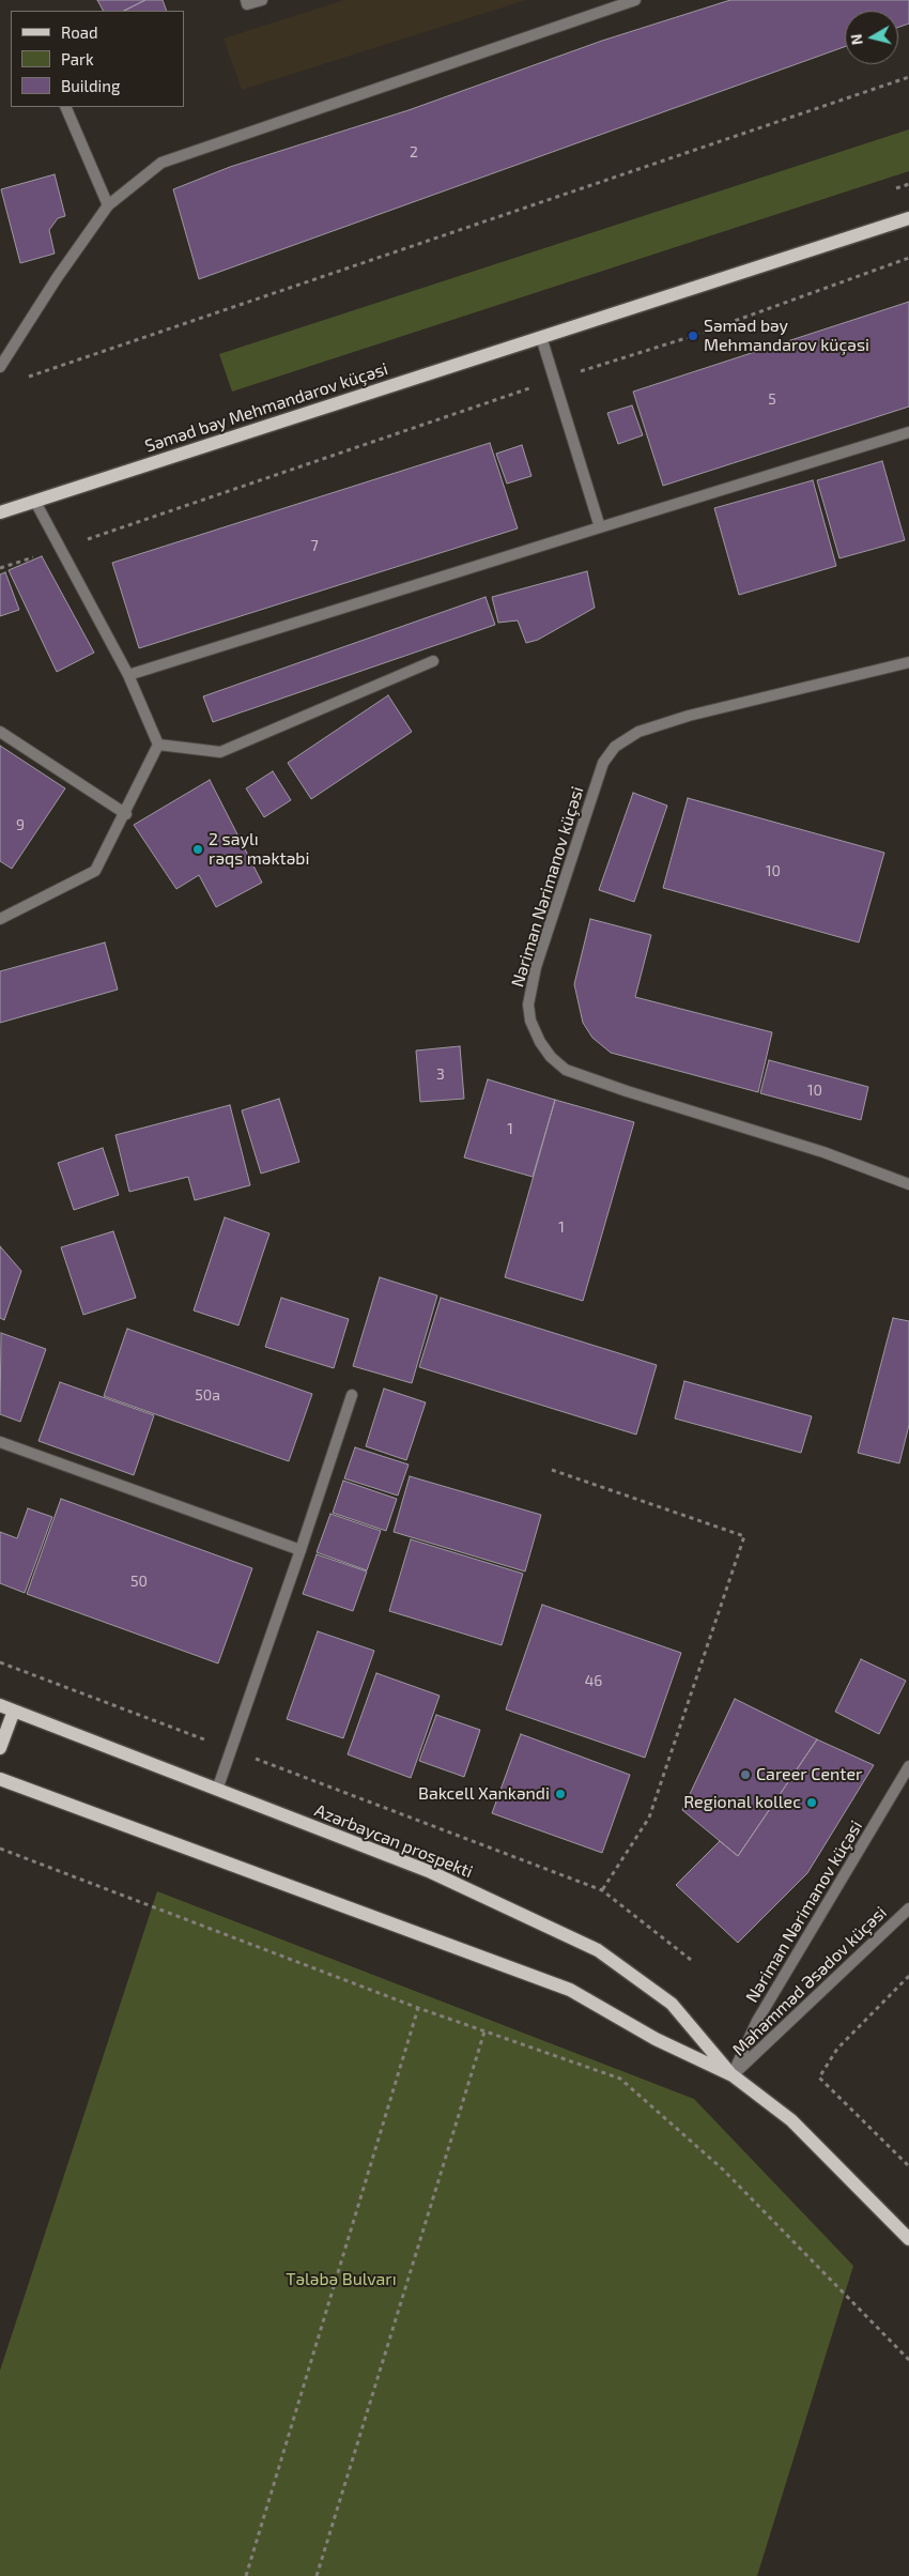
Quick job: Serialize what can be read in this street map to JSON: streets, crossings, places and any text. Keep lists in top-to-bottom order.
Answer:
{
  "streets": {
    "main road": ["Səməd bəy Mehmandarov küçəsi", "Azərbaycan prospekti"],
    "street": ["Nəriman Nərimanov küçəsi", "Məhəmməd Əsədov küçəsi"]
  },
  "crossings": [
    ["Nəriman Nərimanov küçəsi", "Azərbaycan prospekti"],
    ["Nəriman Nərimanov küçəsi", "Məhəmməd Əsədov küçəsi"],
    ["Azərbaycan prospekti", "Məhəmməd Əsədov küçəsi"]
  ],
  "parks": ["Tələbə Bulvarı"],
  "places": [
    "Səməd bəy Mehmandarov küçəsi",
    "2 saylı rəqs məktəbi",
    "Career Center",
    "Bakcell Xankəndi",
    "Regional kollec"
  ],
  "house_numbers": [
    "2",
    "5",
    "7",
    "9",
    "10",
    "3",
    "10",
    "1",
    "1",
    "50a",
    "50",
    "46"
  ],
  "legend": ["Road", "Park", "Building"],
  "north": "left"
}
